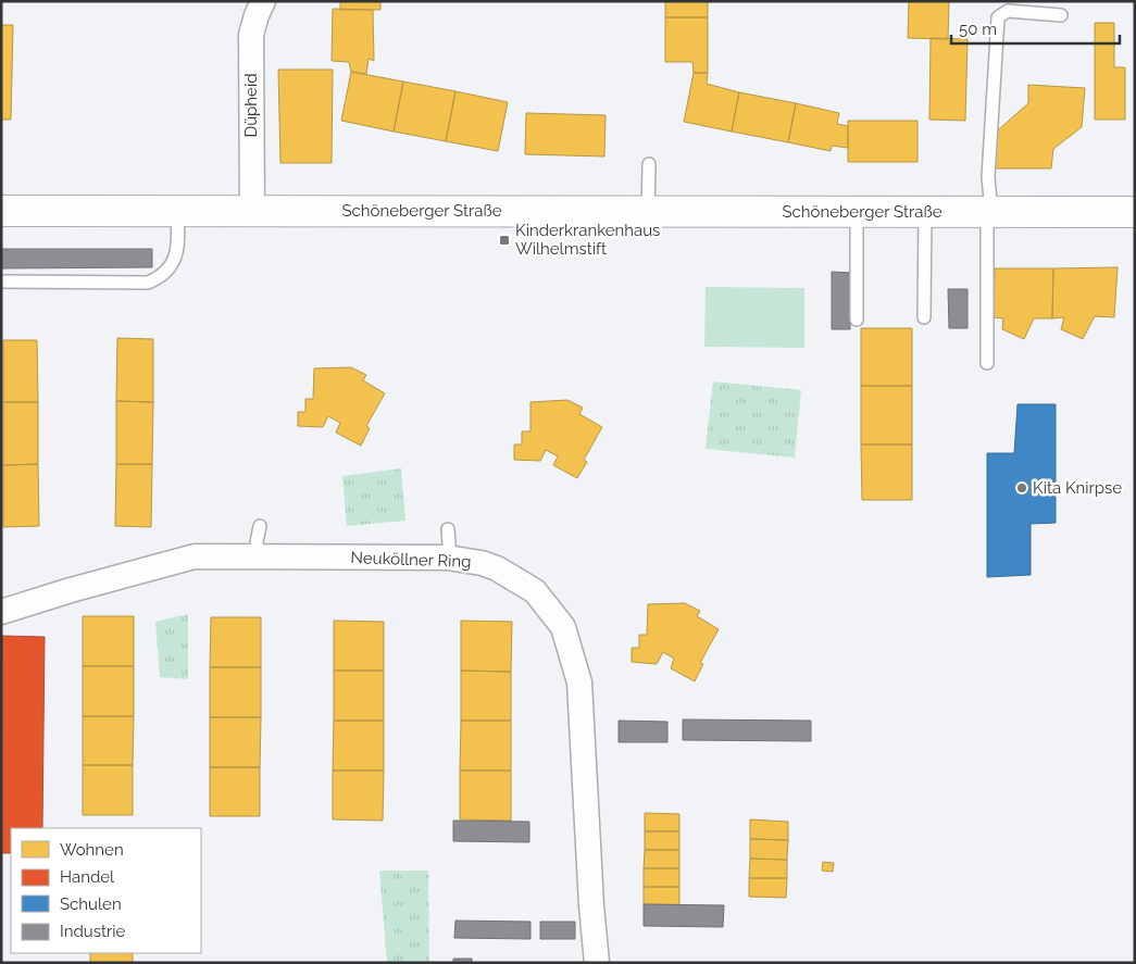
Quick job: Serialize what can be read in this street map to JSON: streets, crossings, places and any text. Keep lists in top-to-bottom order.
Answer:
{
  "streets": {
    "street": ["Düpheid", "Schöneberger Straße", "Neuköllner Ring"]
  },
  "crossings": [
    ["Düpheid", "Schöneberger Straße"]
  ],
  "places": {
    "transit": ["Kinderkrankenhaus Wilhelmstift"],
    "other": ["Kita Knirpse"]
  },
  "legend": [
    "Wohnen",
    "Handel",
    "Schulen",
    "Industrie"
  ],
  "scale_bar": "50 m"
}
